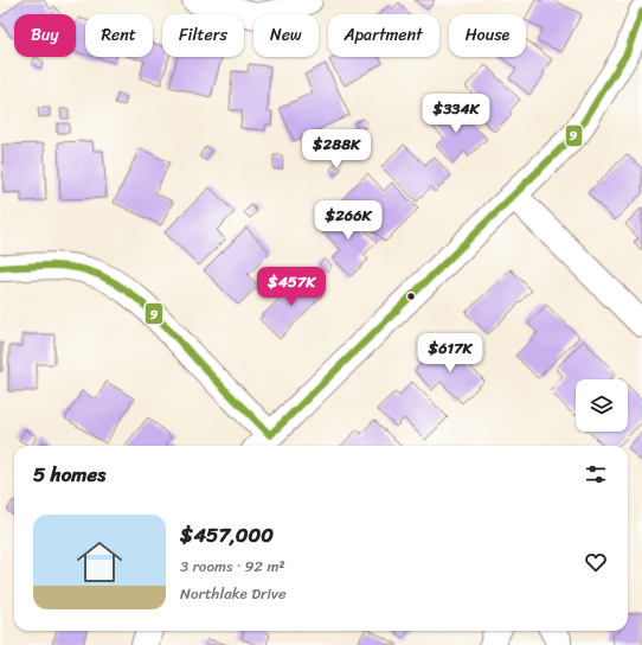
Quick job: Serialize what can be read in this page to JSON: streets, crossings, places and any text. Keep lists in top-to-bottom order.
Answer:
{
  "lines": ["transit line 9"],
  "page": {
    "chip": [
      "Buy",
      "Rent",
      "Filters",
      "New",
      "Apartment",
      "House"
    ],
    "price": [
      "$334K",
      "$288K",
      "$266K",
      "$457K",
      "$617K"
    ],
    "heading": "5 homes",
    "list": [
      {
        "name": "$457,000",
        "note": "3 rooms · 92 m² · Northlake Drive"
      }
    ]
  }
}
